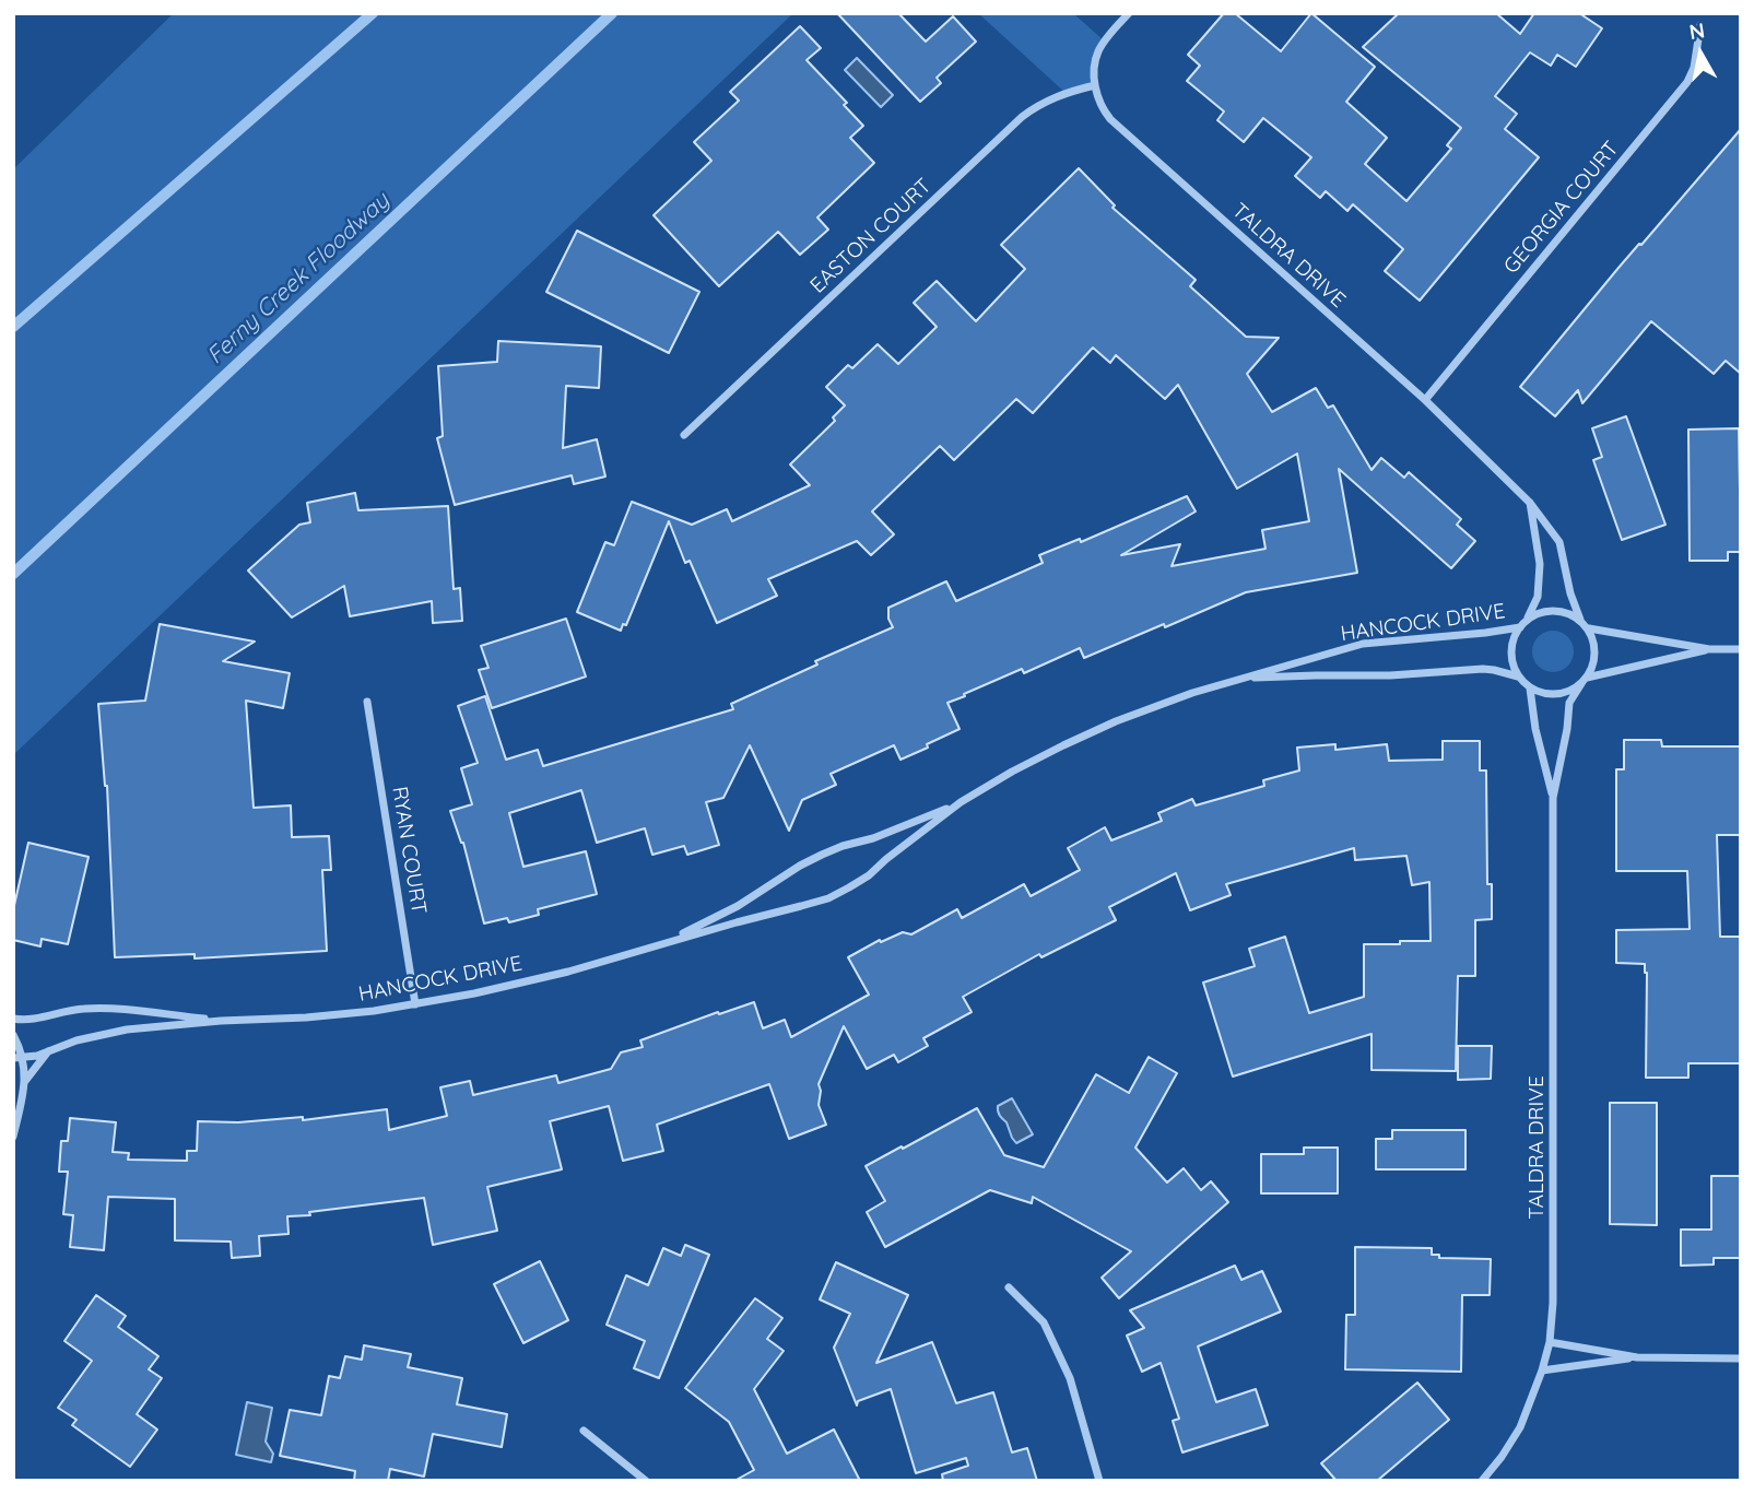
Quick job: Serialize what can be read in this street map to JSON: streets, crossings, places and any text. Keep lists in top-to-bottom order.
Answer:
{
  "streets": {
    "street": [
      "GEORGIA COURT",
      "EASTON COURT",
      "TALDRA DRIVE",
      "HANCOCK DRIVE",
      "RYAN COURT"
    ]
  },
  "crossings": [
    ["GEORGIA COURT", "TALDRA DRIVE"],
    ["EASTON COURT", "TALDRA DRIVE"],
    ["TALDRA DRIVE", "HANCOCK DRIVE"],
    ["HANCOCK DRIVE", "RYAN COURT"]
  ],
  "water": ["Ferny Creek Floodway"],
  "north": "top"
}
